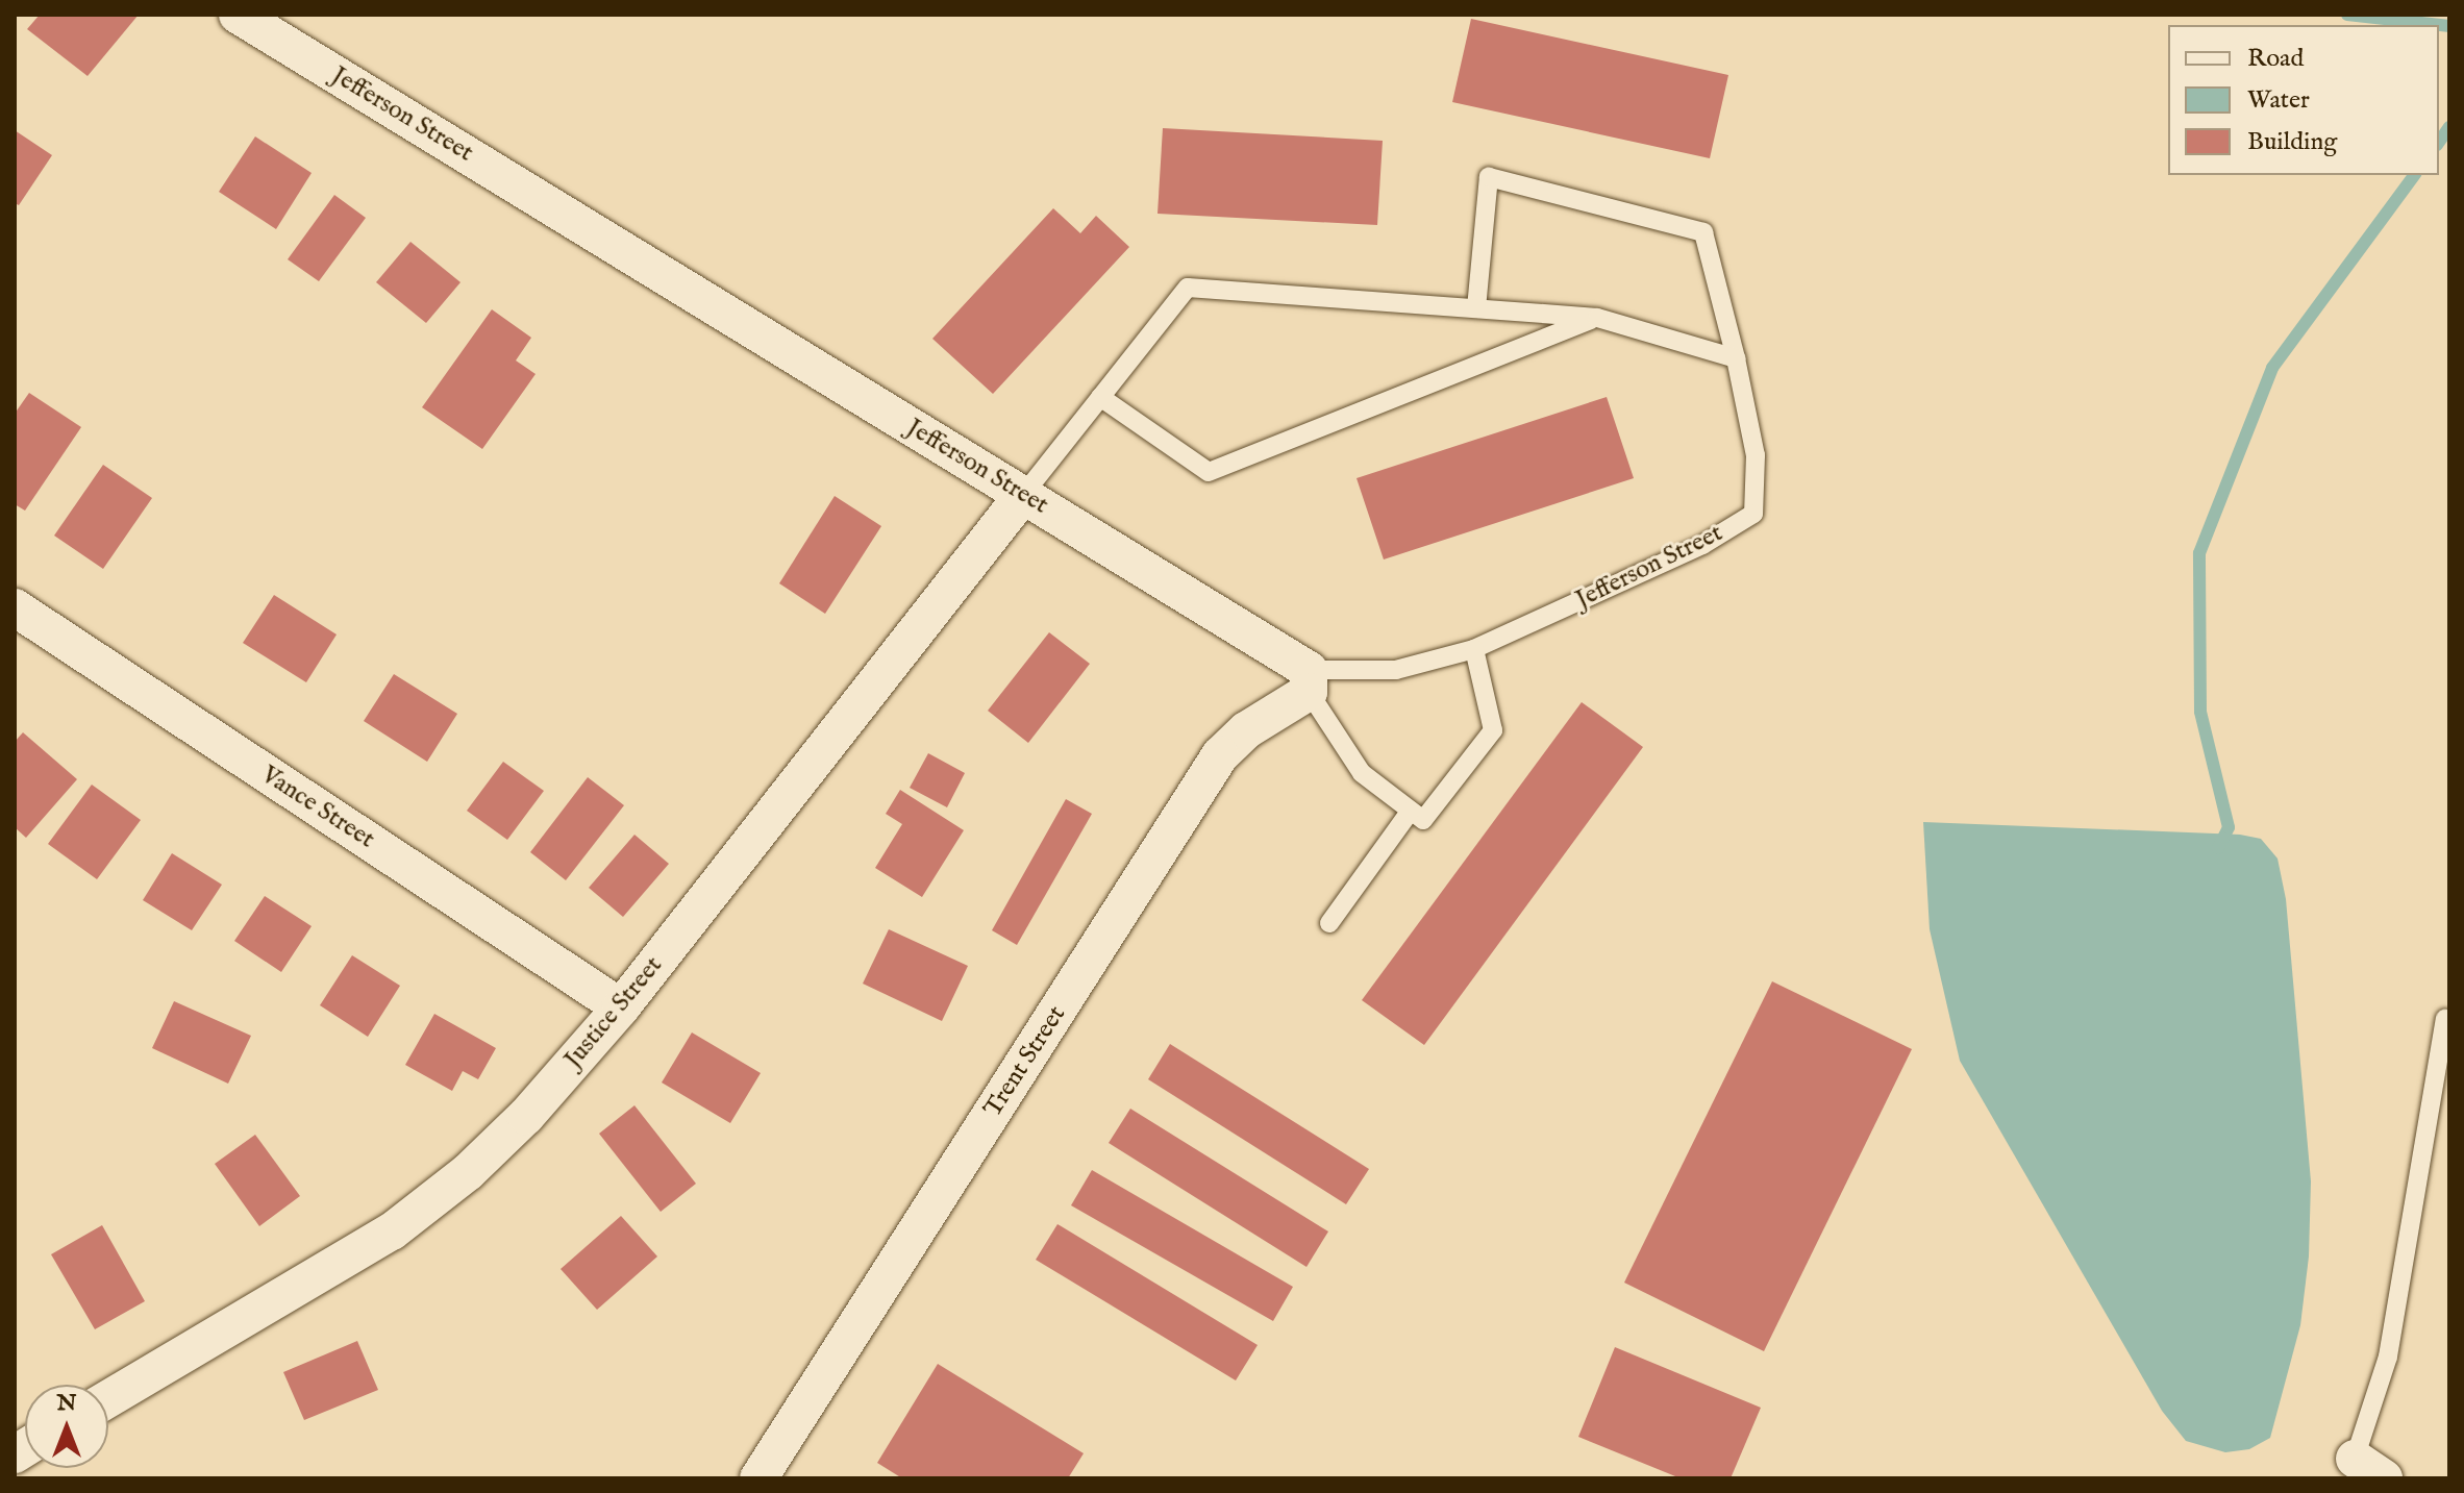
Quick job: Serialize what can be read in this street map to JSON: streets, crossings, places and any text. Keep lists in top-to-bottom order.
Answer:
{
  "streets": {
    "street": [
      "Jefferson Street",
      "Vance Street",
      "Justice Street",
      "Trent Street"
    ]
  },
  "crossings": [
    ["Jefferson Street", "Justice Street"],
    ["Jefferson Street", "Trent Street"],
    ["Vance Street", "Justice Street"]
  ],
  "legend": ["Road", "Water", "Building"],
  "north": "top"
}
